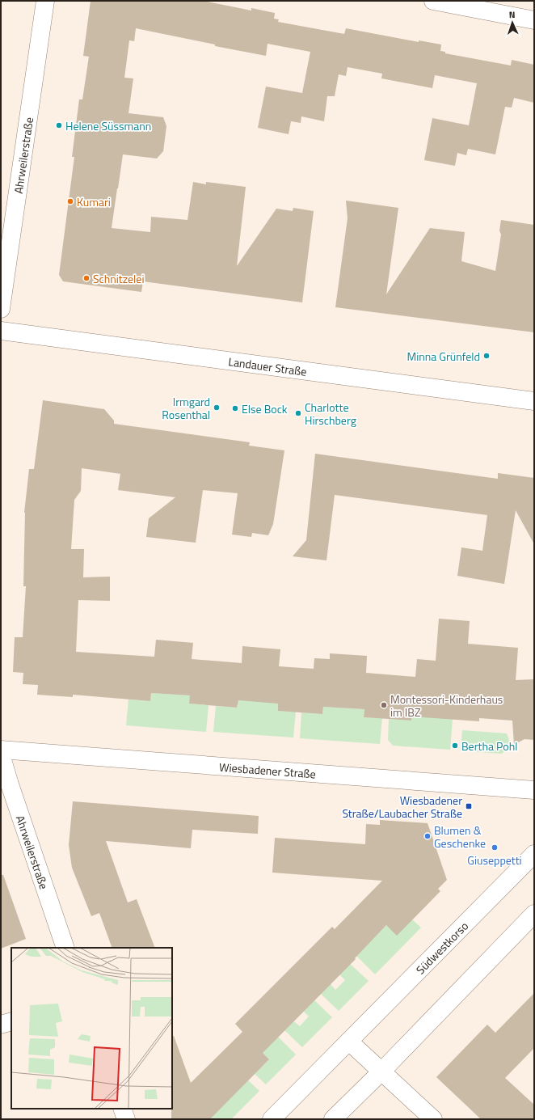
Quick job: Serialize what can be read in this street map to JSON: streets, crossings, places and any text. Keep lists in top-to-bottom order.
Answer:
{
  "streets": {
    "street": [
      "Ahrweilerstraße",
      "Landauer Straße",
      "Wiesbadener Straße",
      "Südwestkorso"
    ]
  },
  "places": {
    "other": [
      "Helene Süssmann",
      "Kumari",
      "Schnitzelei",
      "Minna Grünfeld",
      "Irmgard Rosenthal",
      "Else Bock",
      "Charlotte Hirschberg",
      "Montessori-Kinderhaus im IBZ",
      "Bertha Pohl",
      "Blumen & Geschenke",
      "Giuseppetti"
    ],
    "transit": ["Wiesbadener Straße/Laubacher Straße"]
  },
  "north": "top"
}
